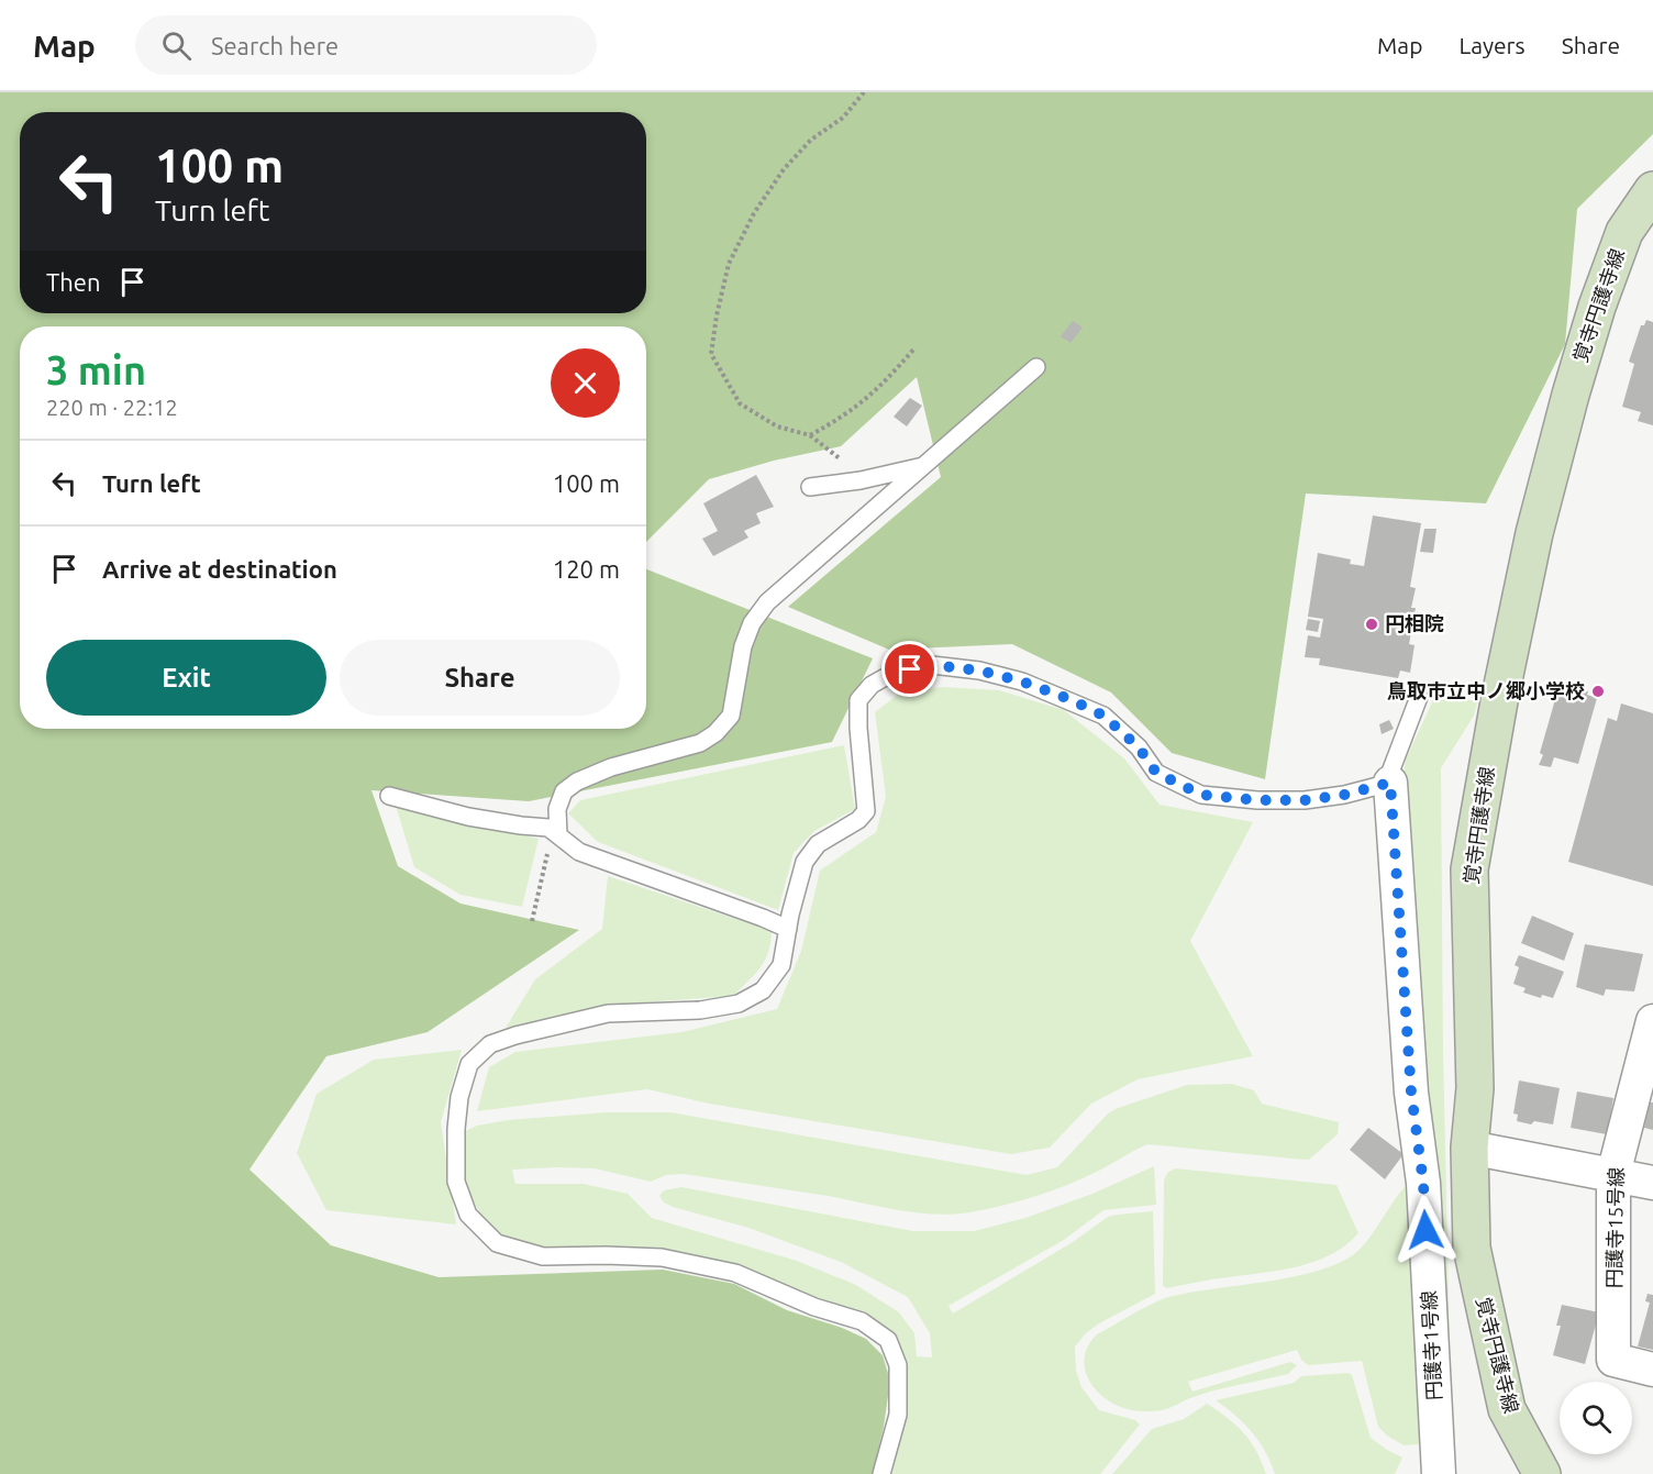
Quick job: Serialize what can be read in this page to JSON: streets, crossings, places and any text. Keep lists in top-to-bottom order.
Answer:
{
  "streets": {
    "street": ["覚寺円護寺線", "円護寺15号線", "円護寺1号線"]
  },
  "places": ["円相院", "鳥取市立中ノ郷小学校"],
  "page": {
    "header": "Map",
    "search": "Search here",
    "nav": ["Map", "Layers", "Share"],
    "turn": ["100 m", "Turn left"],
    "then": "Then",
    "heading": ["3 min", "220 m · 22:12"],
    "list": [
      {
        "name": "Turn left",
        "value": "100 m"
      },
      {
        "name": "Arrive at destination",
        "value": "120 m"
      }
    ],
    "buttons": ["Exit", "Share"]
  }
}
